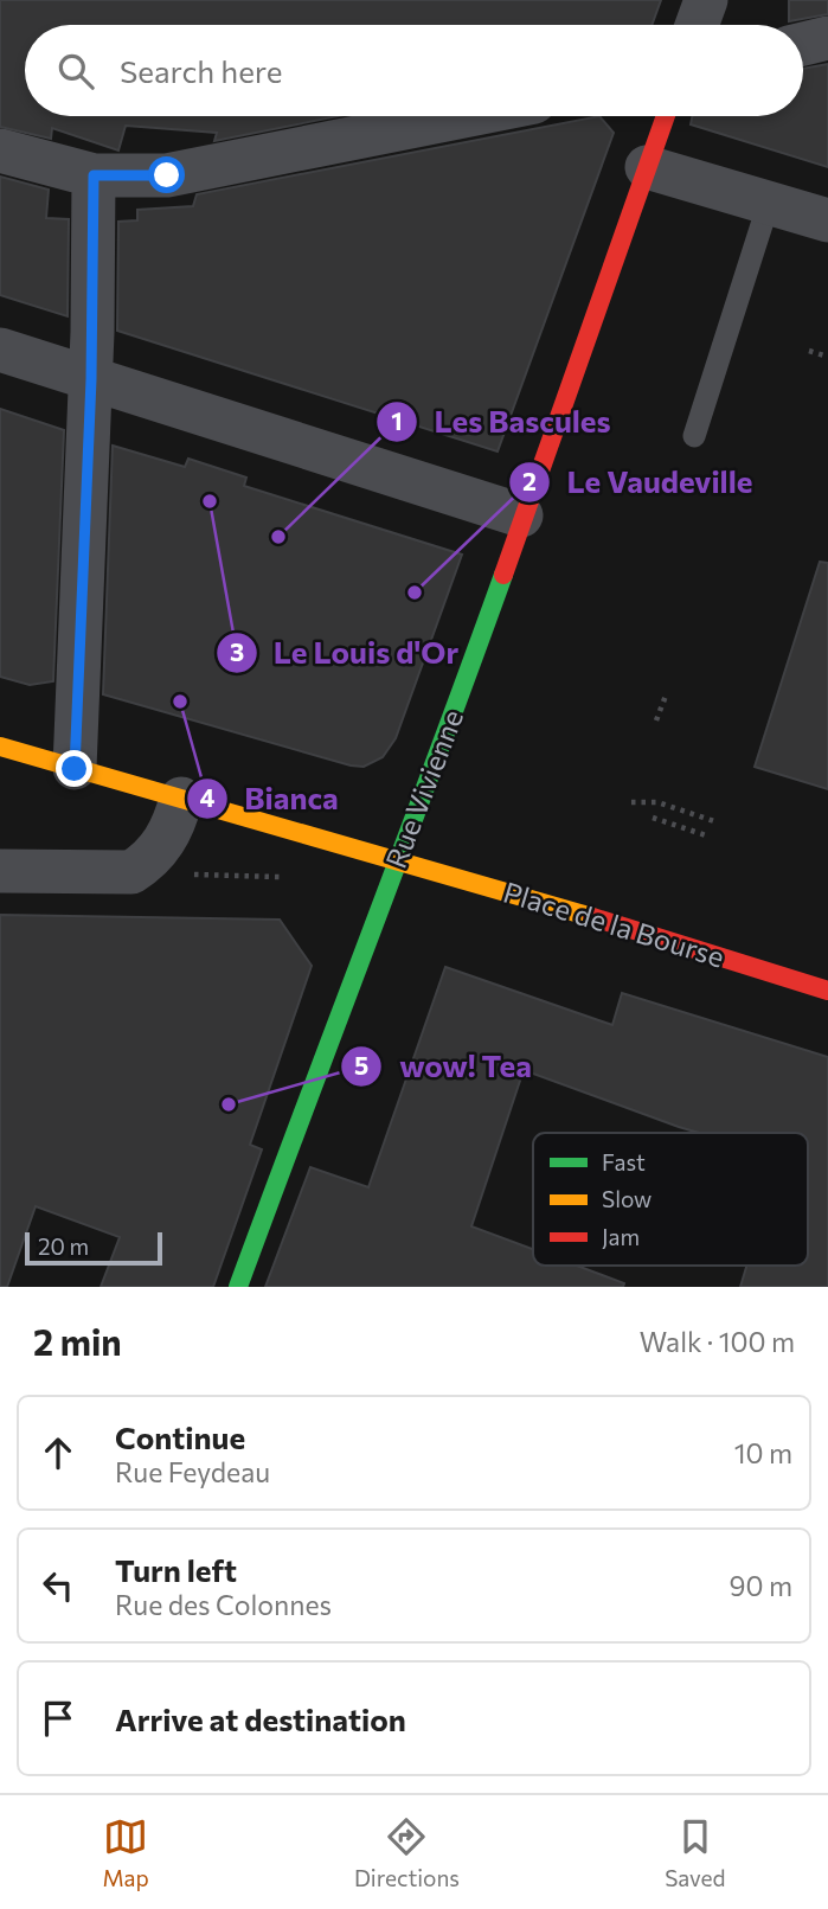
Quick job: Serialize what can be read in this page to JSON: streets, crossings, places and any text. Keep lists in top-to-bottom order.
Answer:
{
  "streets": {
    "street": ["Rue Vivienne", "Place de la Bourse"]
  },
  "crossings": [
    ["Rue Vivienne", "Place de la Bourse"]
  ],
  "places": [
    "Le Louis d'Or",
    "Les Bascules",
    "Le Vaudeville",
    "Bianca",
    "wow! Tea"
  ],
  "legend": ["Fast", "Slow", "Jam"],
  "scale_bar": "20 m",
  "page": {
    "search": "Search here",
    "scale": "20 m",
    "heading": ["2 min", "Walk · 100 m"],
    "list": [
      ["Continue", "Rue Feydeau", "10 m"],
      ["Turn left", "Rue des Colonnes", "90 m"],
      "Arrive at destination"
    ],
    "nav": ["Map", "Directions", "Saved"]
  }
}
